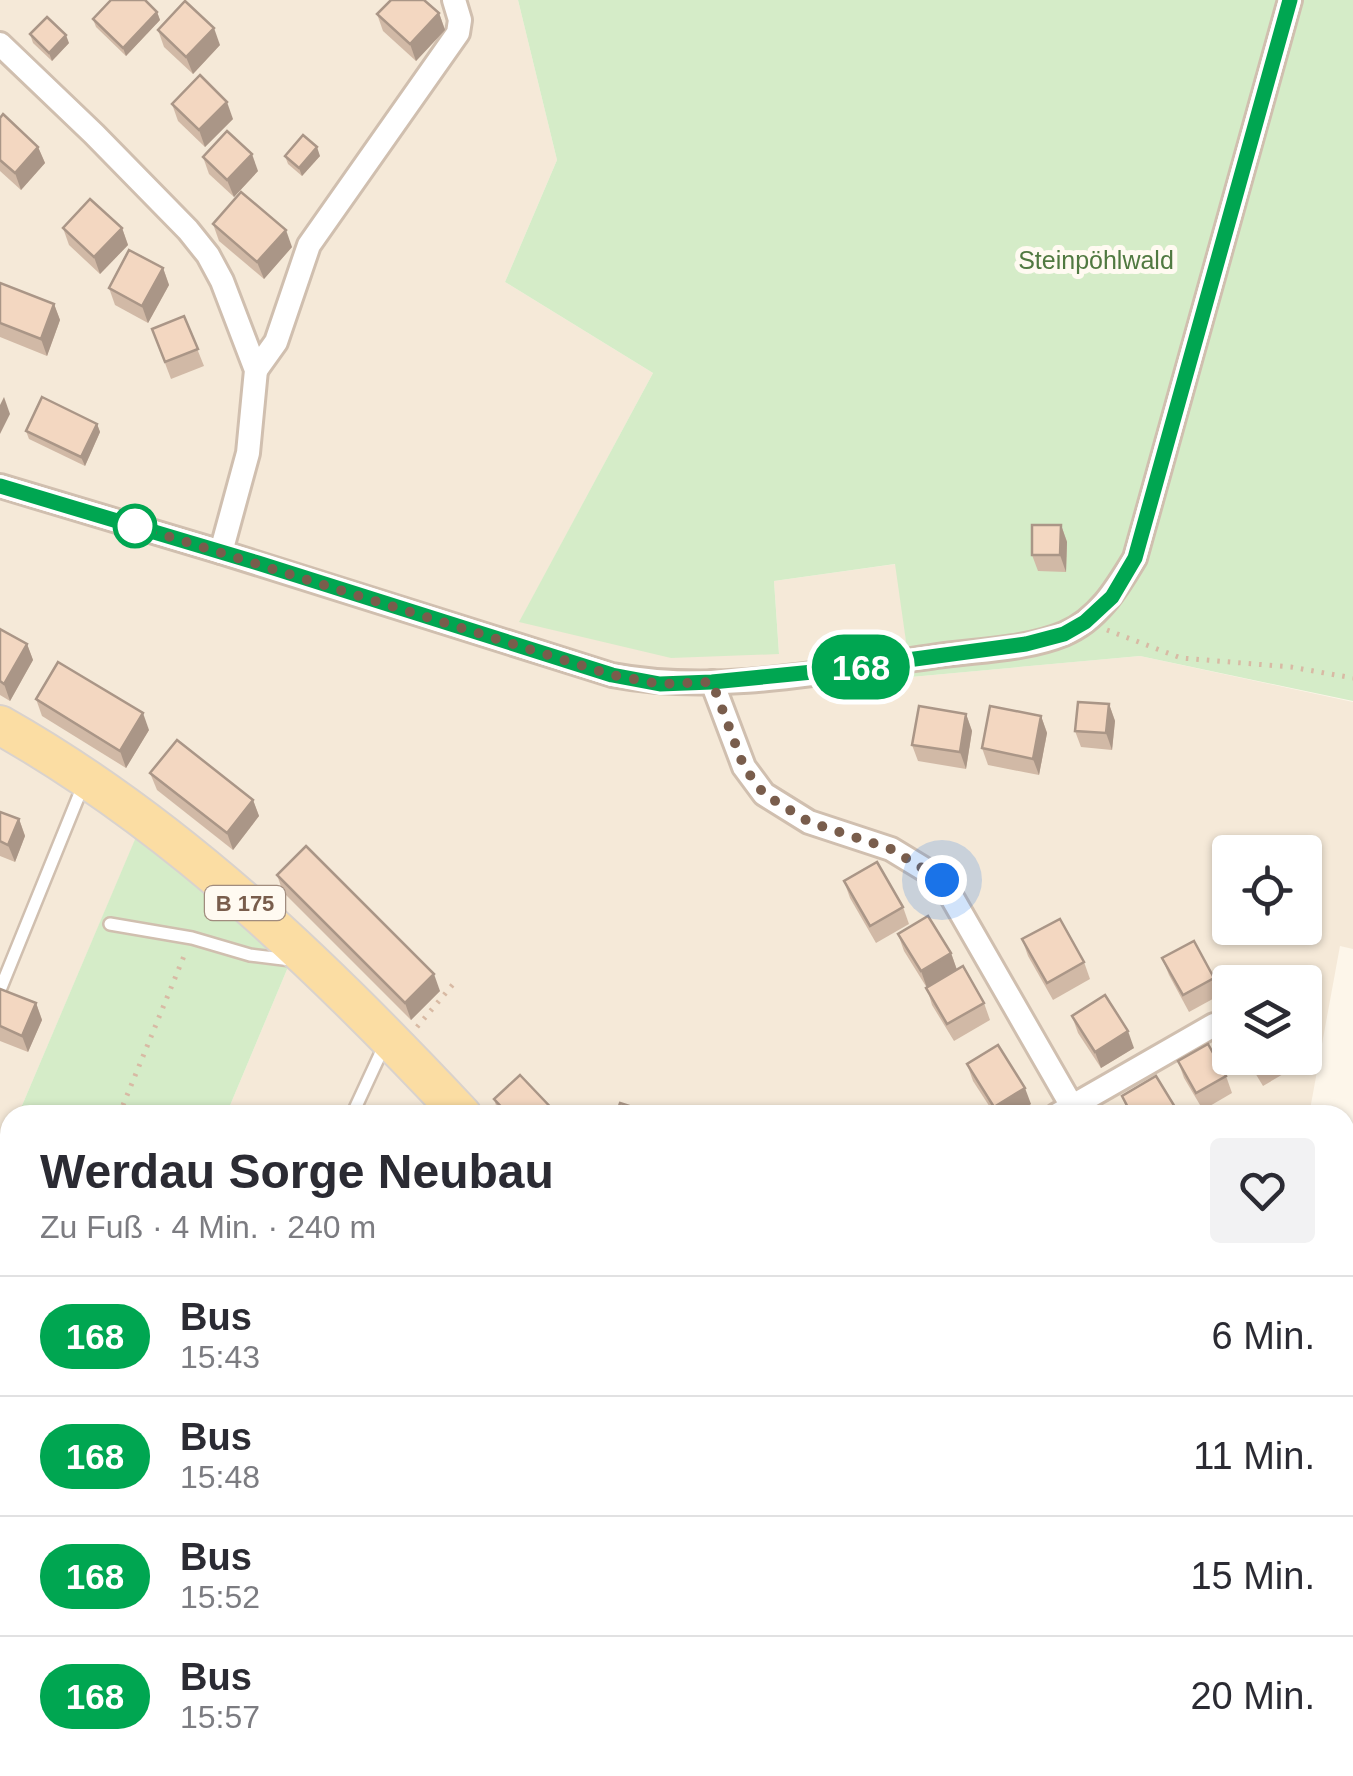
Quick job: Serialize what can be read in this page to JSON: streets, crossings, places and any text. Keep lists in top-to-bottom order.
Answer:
{
  "streets": {
    "main road": ["B 175"]
  },
  "parks": ["Steinpöhlwald"],
  "lines": ["bus line 168"],
  "page": {
    "on_map": "168",
    "heading": ["Werdau Sorge Neubau", "Zu Fuß · 4 Min. · 240 m"],
    "list": [
      {
        "mark": "168",
        "name": "Bus",
        "note": "15:43",
        "value": "6 Min."
      },
      {
        "mark": "168",
        "name": "Bus",
        "note": "15:48",
        "value": "11 Min."
      },
      {
        "mark": "168",
        "name": "Bus",
        "note": "15:52",
        "value": "15 Min."
      },
      {
        "mark": "168",
        "name": "Bus",
        "note": "15:57",
        "value": "20 Min."
      }
    ]
  }
}
